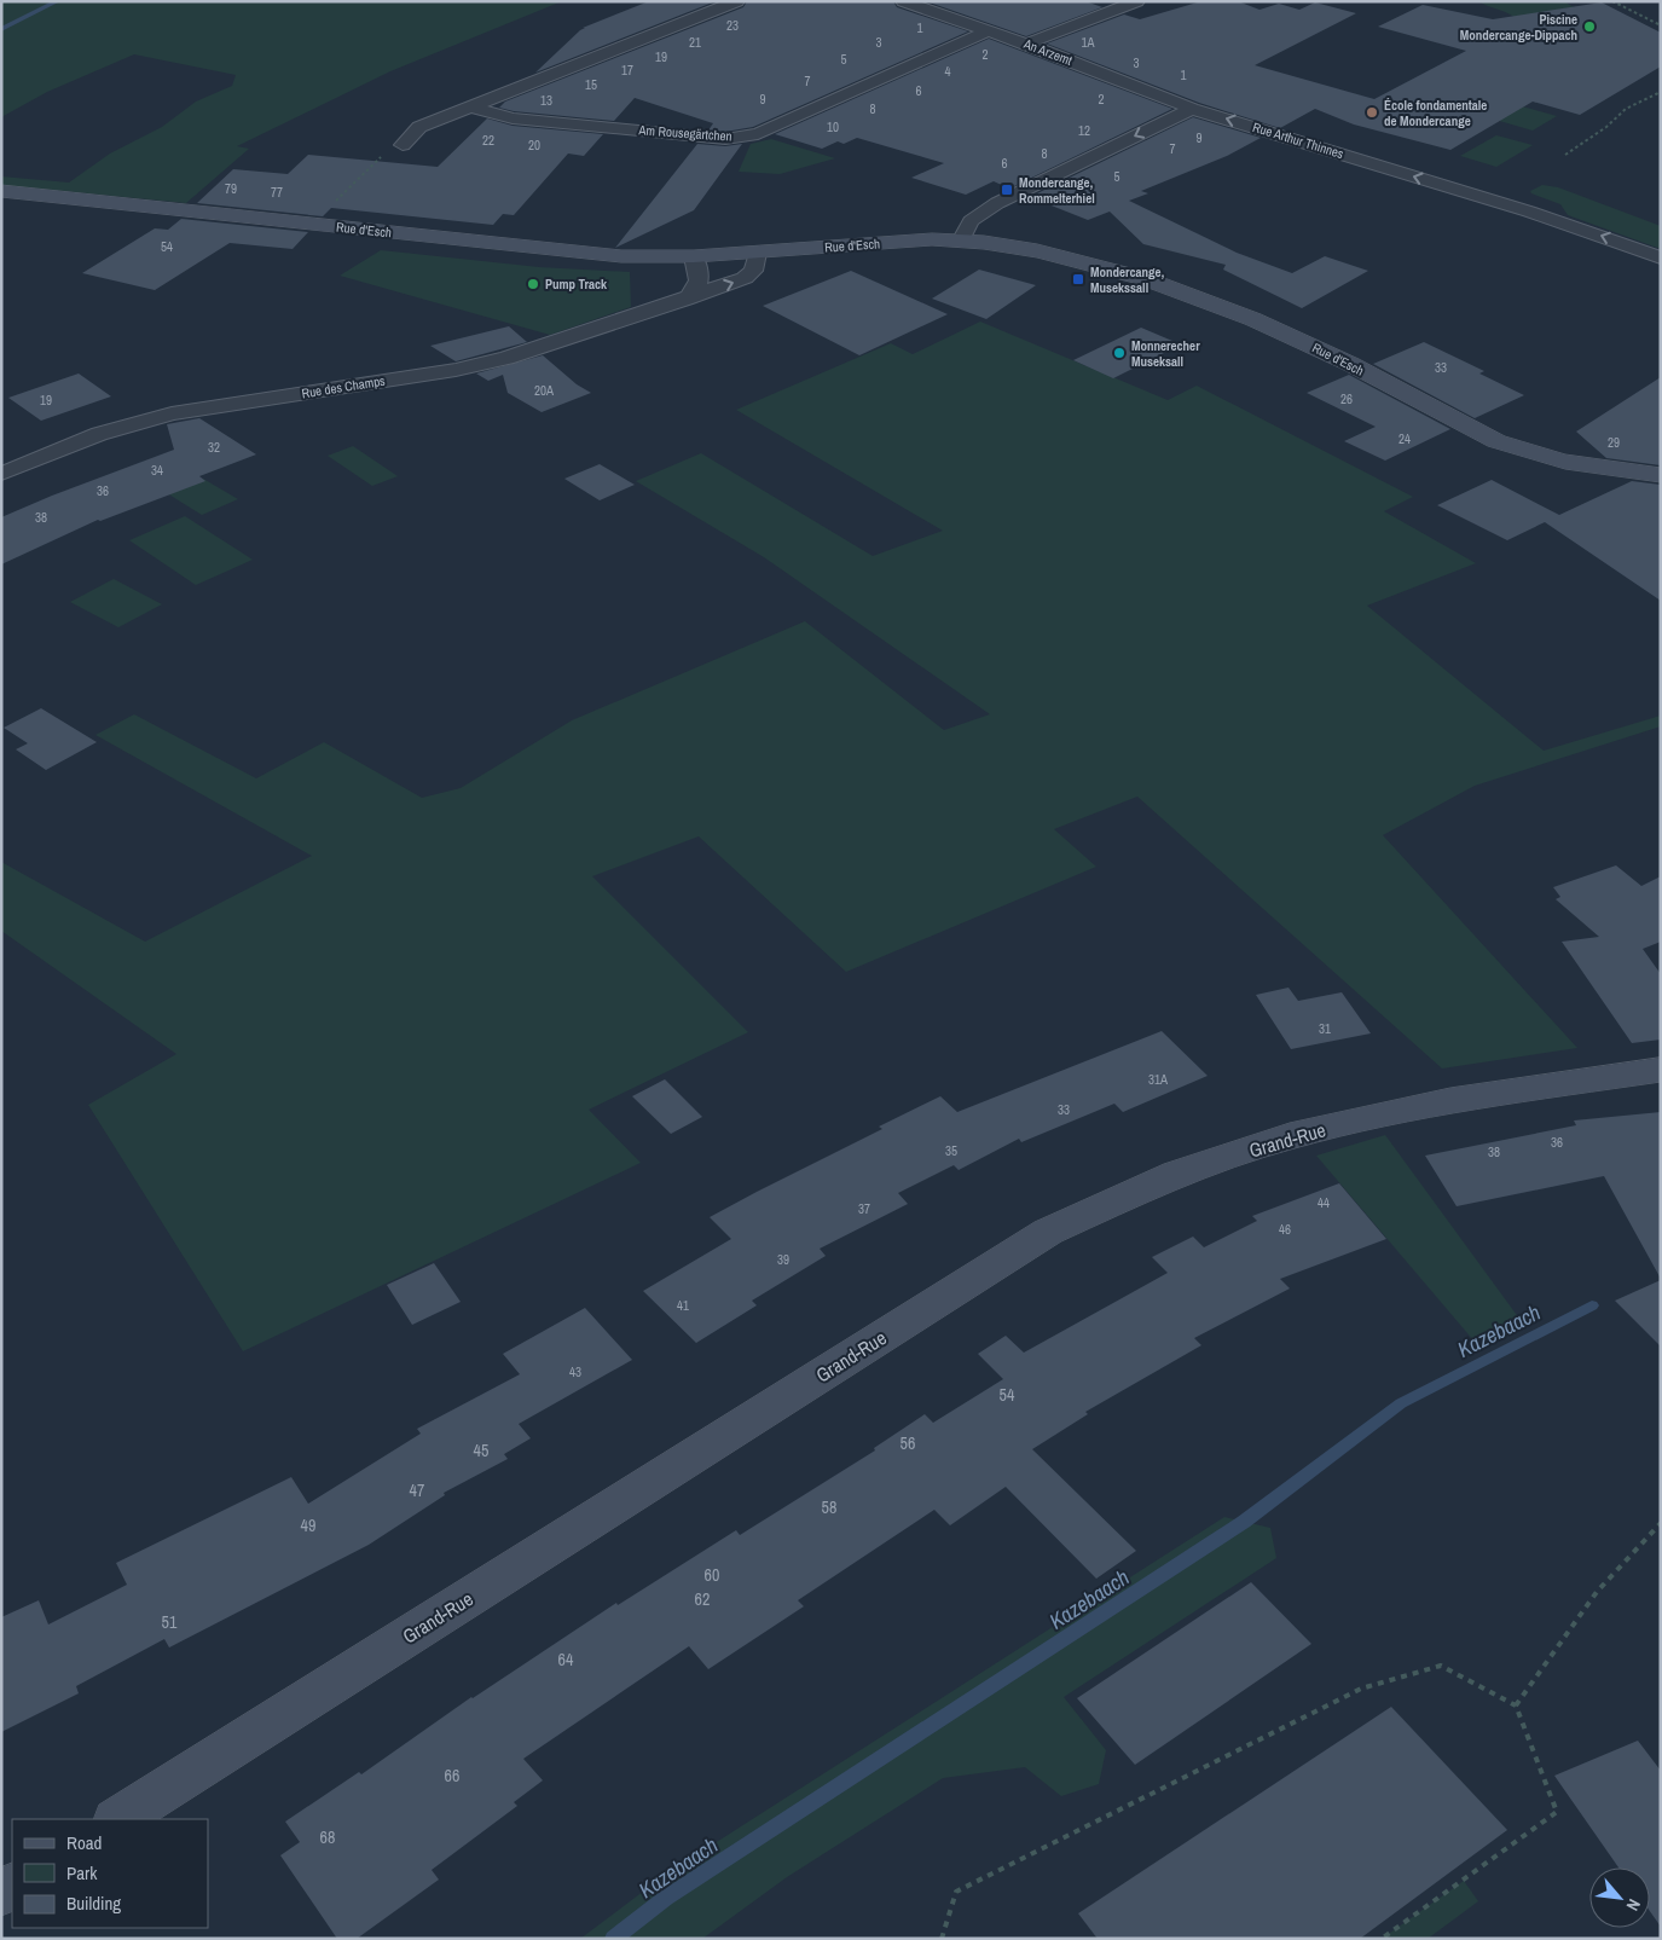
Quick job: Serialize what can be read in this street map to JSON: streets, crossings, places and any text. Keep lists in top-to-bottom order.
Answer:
{
  "streets": {
    "main road": ["Rue d'Esch", "Grand-Rue"],
    "street": [
      "An Arzemt",
      "Am Rousegärtchen",
      "Rue Arthur Thinnes",
      "Rue des Champs"
    ]
  },
  "crossings": [
    ["An Arzemt", "Am Rousegärtchen"],
    ["An Arzemt", "Rue Arthur Thinnes"],
    ["Rue d'Esch", "Rue des Champs"]
  ],
  "one_way": ["Rue Arthur Thinnes"],
  "water": ["Kazebaach"],
  "places": {
    "other": [
      "Piscine Mondercange-Dippach",
      "École fondamentale de Mondercange",
      "Pump Track",
      "Monnerecher Museksall"
    ],
    "transit": ["Mondercange, Rommelterhiel", "Mondercange, Musekssall"]
  },
  "house_numbers": [
    "23",
    "1",
    "21",
    "3",
    "1A",
    "2",
    "19",
    "5",
    "3",
    "17",
    "4",
    "1",
    "7",
    "15",
    "6",
    "9",
    "2",
    "13",
    "8",
    "10",
    "12",
    "9",
    "22",
    "20",
    "7",
    "8",
    "6",
    "5",
    "79",
    "77",
    "54",
    "33",
    "20A",
    "26",
    "19",
    "24",
    "29",
    "32",
    "34",
    "36",
    "38",
    "31",
    "31A",
    "33",
    "36",
    "35",
    "38",
    "44",
    "37",
    "46",
    "39",
    "41",
    "43",
    "54",
    "56",
    "45",
    "47",
    "58",
    "49",
    "60",
    "62",
    "51",
    "64",
    "66",
    "68"
  ],
  "legend": ["Road", "Park", "Building"],
  "north": "bottom right"
}
